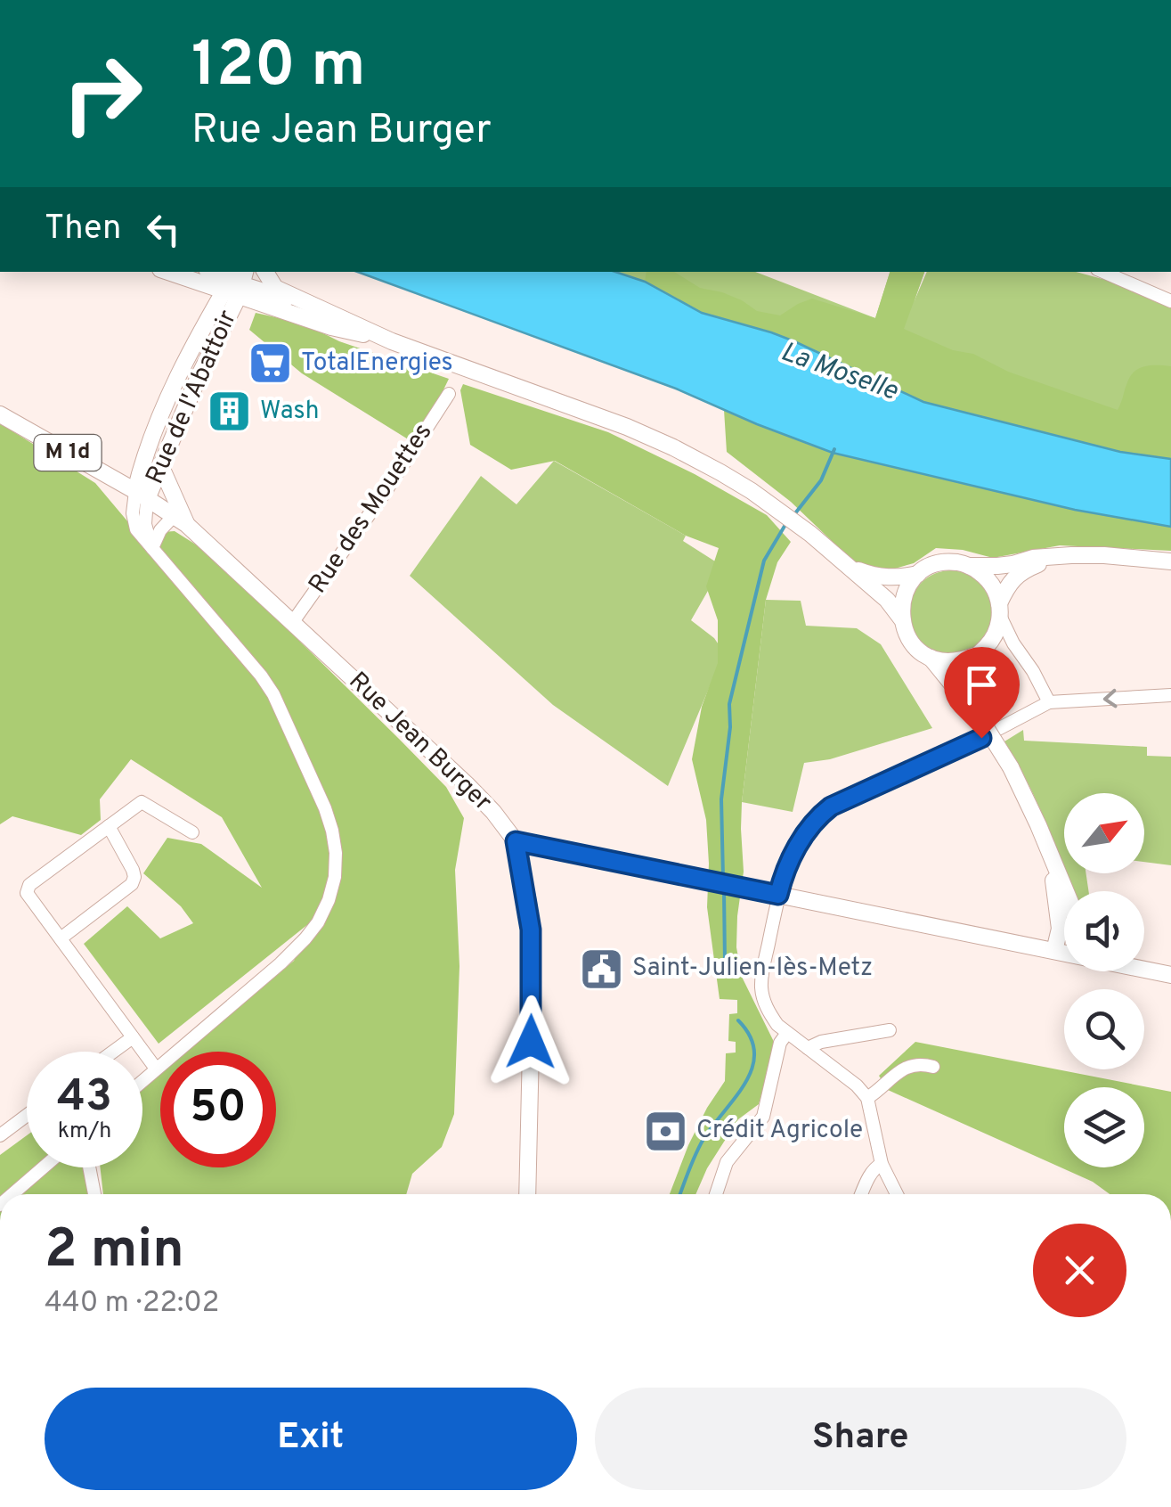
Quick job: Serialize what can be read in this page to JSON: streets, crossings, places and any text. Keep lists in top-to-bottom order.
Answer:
{
  "streets": {
    "main road": ["Rue de l'Abattoir", "M 1d", "Rue Jean Burger"],
    "street": ["Rue des Mouettes"]
  },
  "crossings": [
    ["Rue de l'Abattoir", "M 1d"],
    ["Rue de l'Abattoir", "Rue Jean Burger"],
    ["M 1d", "Rue Jean Burger"],
    ["Rue des Mouettes", "Rue Jean Burger"]
  ],
  "water": ["La Moselle"],
  "places": {
    "supermarket": ["TotalEnergies"],
    "building": ["Wash"],
    "public building": ["Saint-Julien-lès-Metz"],
    "bank": ["Crédit Agricole"]
  },
  "north": "top right",
  "page": {
    "turn": ["120 m", "Rue Jean Burger"],
    "then": "Then",
    "speed": "43 km/h",
    "limit": "50",
    "heading": ["2 min", "440 m · 22:02"],
    "buttons": ["Exit", "Share"]
  }
}
